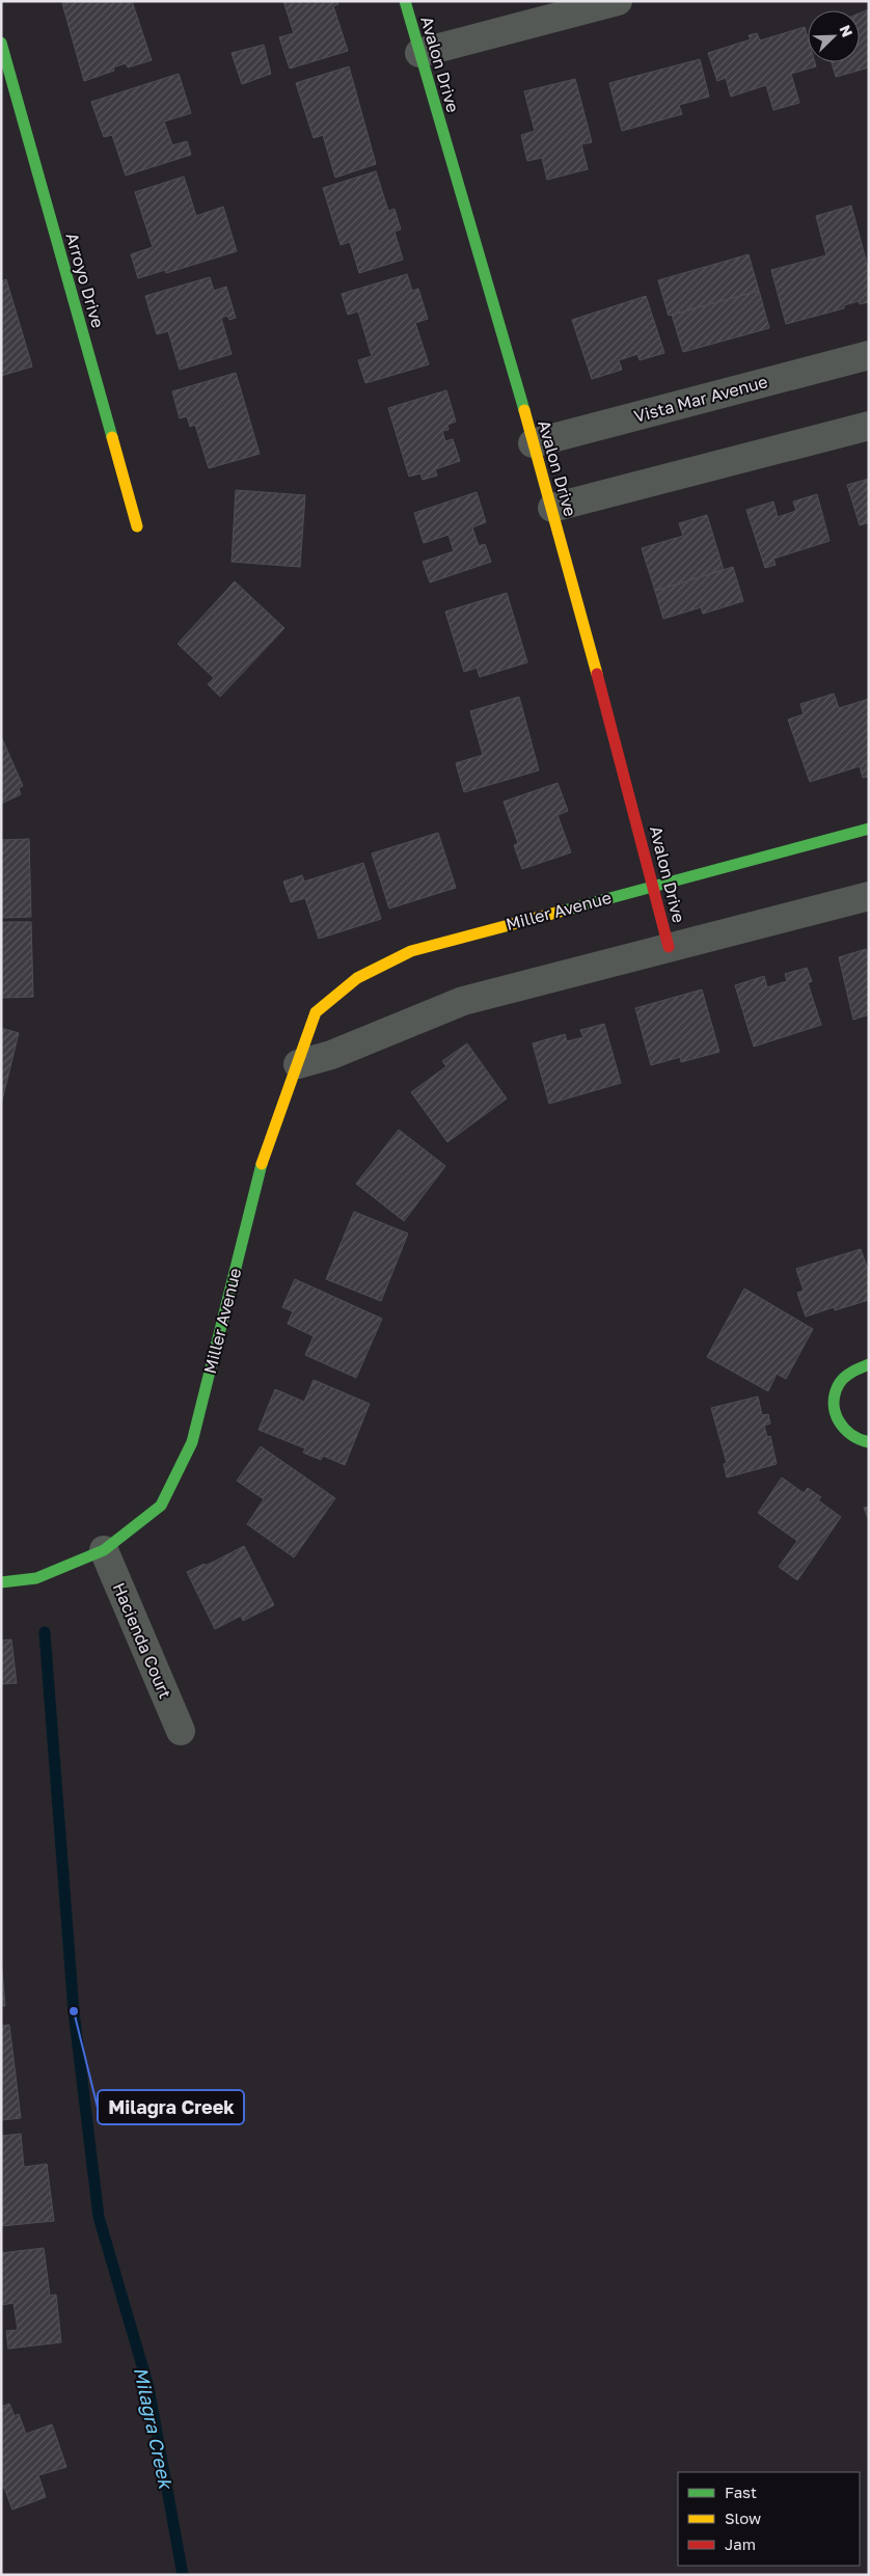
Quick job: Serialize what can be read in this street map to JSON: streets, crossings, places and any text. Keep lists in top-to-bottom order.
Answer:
{
  "streets": {
    "street": [
      "Avalon Drive",
      "Arroyo Drive",
      "Vista Mar Avenue",
      "Miller Avenue",
      "Hacienda Court"
    ]
  },
  "crossings": [
    ["Avalon Drive", "Vista Mar Avenue"],
    ["Avalon Drive", "Miller Avenue"],
    ["Miller Avenue", "Hacienda Court"]
  ],
  "water": ["Milagra Creek"],
  "places": ["Milagra Creek"],
  "legend": ["Fast", "Slow", "Jam"],
  "north": "top right"
}
